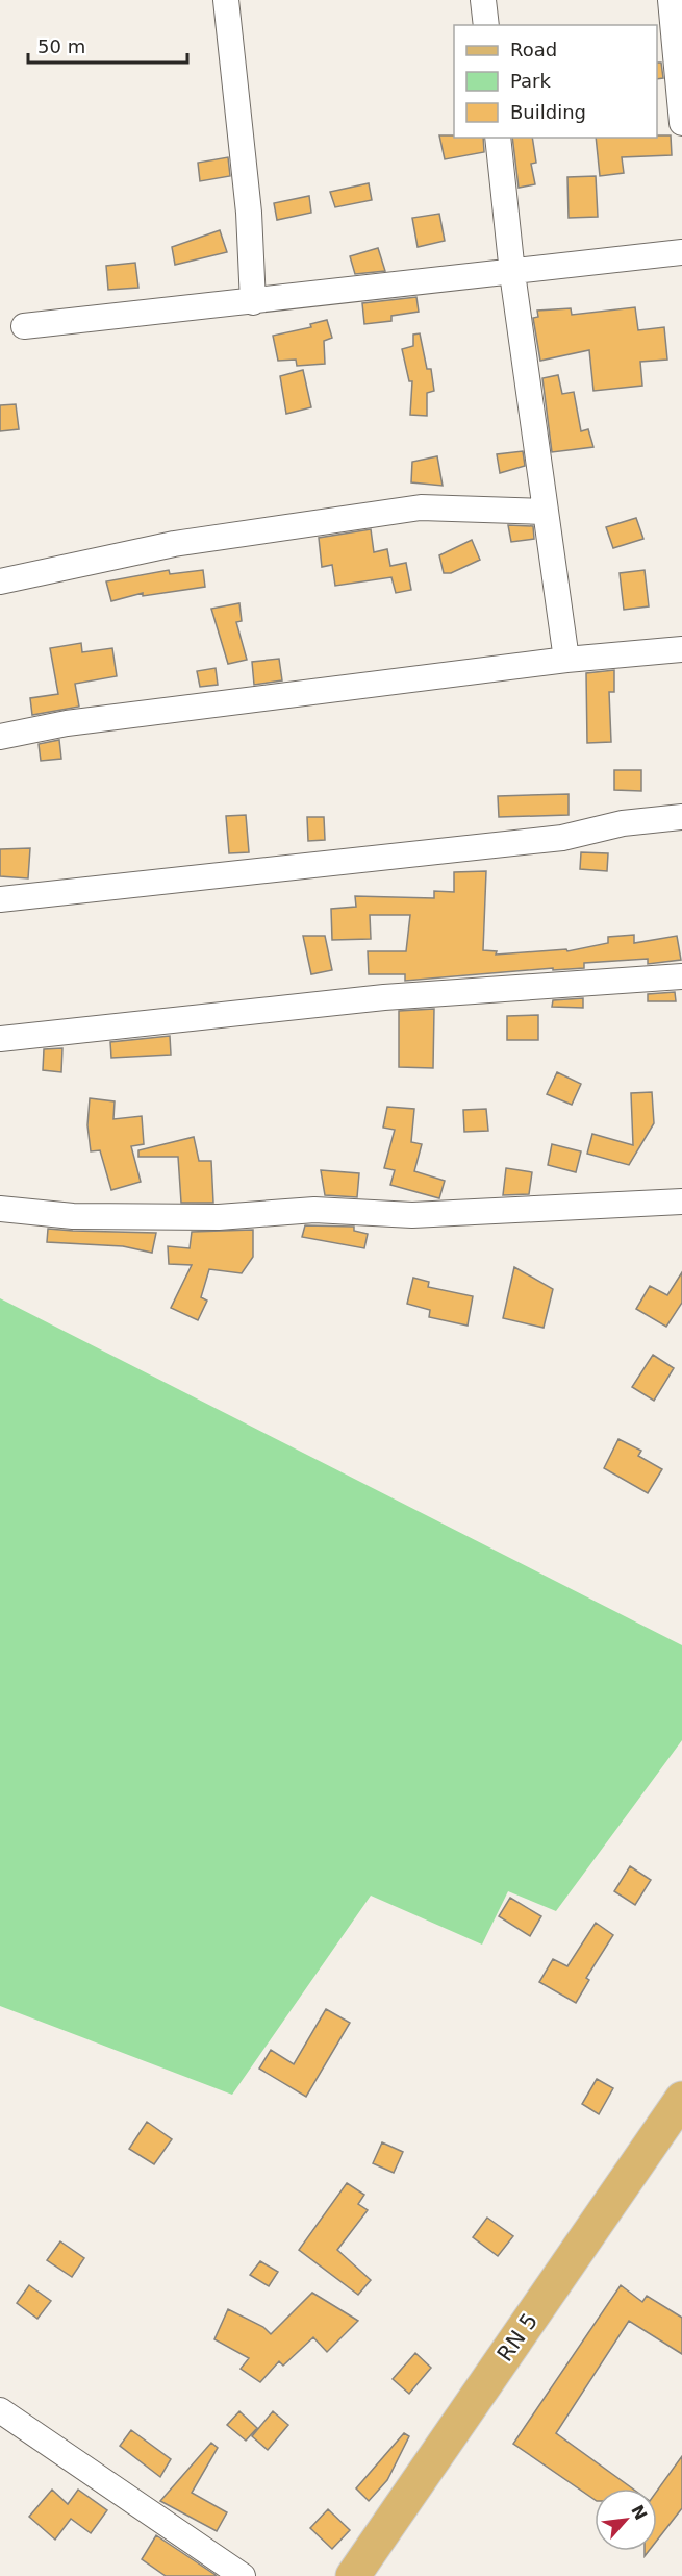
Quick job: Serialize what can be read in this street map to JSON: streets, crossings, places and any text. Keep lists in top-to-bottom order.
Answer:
{
  "streets": {
    "main road": ["RN 5"]
  },
  "legend": ["Road", "Park", "Building"],
  "scale_bar": "50 m",
  "north": "top right"
}
